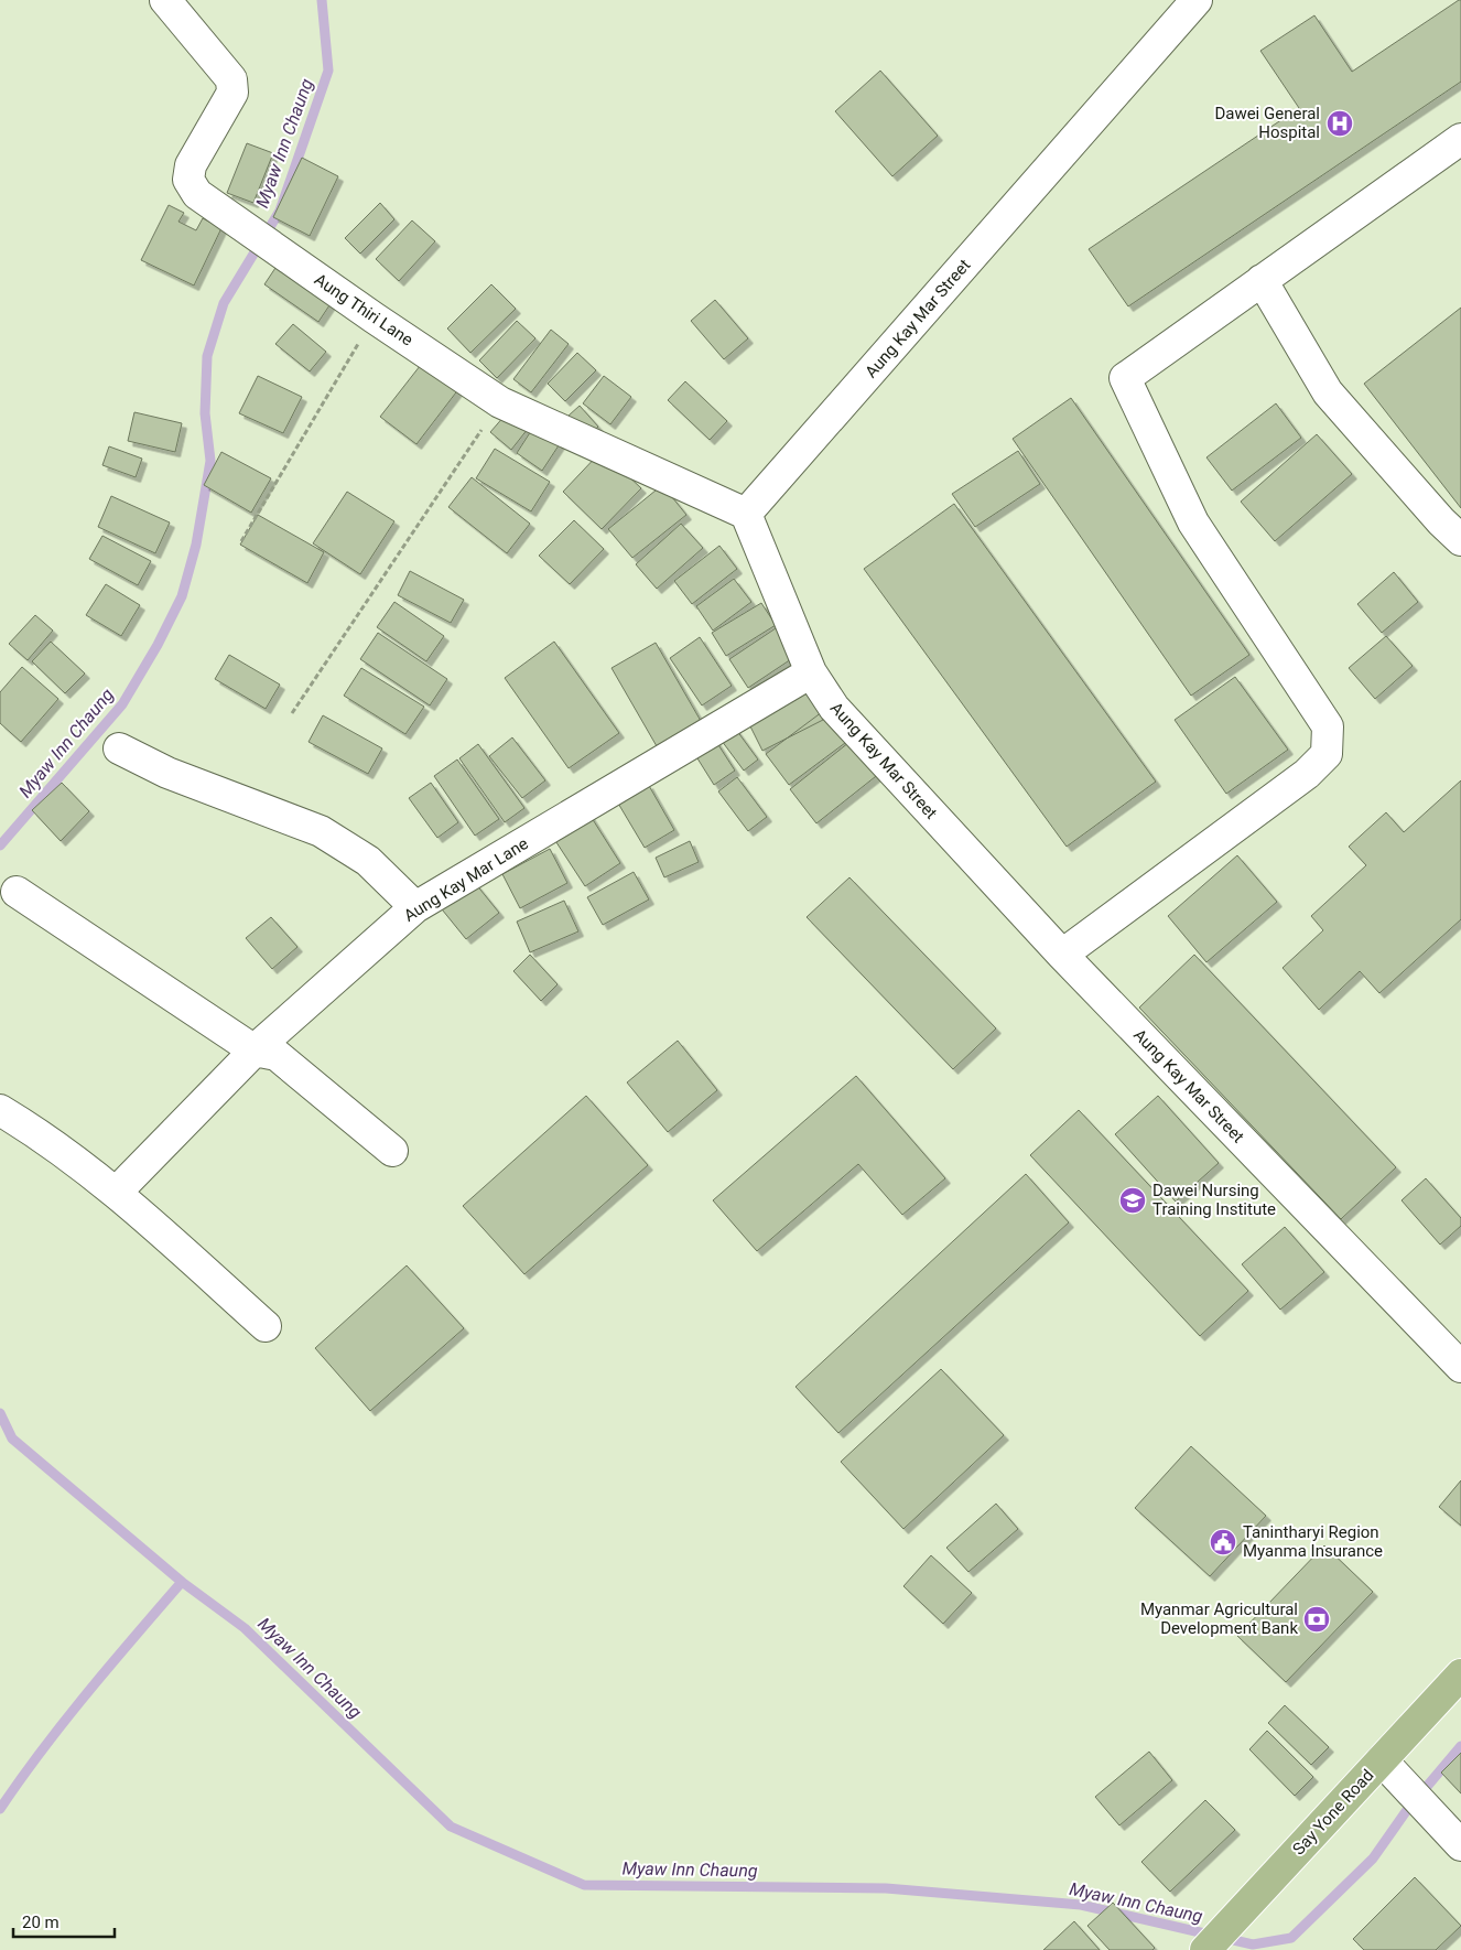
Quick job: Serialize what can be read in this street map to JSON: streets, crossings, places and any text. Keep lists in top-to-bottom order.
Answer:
{
  "streets": {
    "main road": ["Say Yone Road"],
    "street": ["Aung Thiri Lane", "Aung Kay Mar Street", "Aung Kay Mar Lane"]
  },
  "crossings": [
    ["Aung Thiri Lane", "Aung Kay Mar Street"],
    ["Aung Kay Mar Street", "Aung Kay Mar Lane"]
  ],
  "water": ["Myaw Inn Chaung"],
  "places": {
    "hospital": ["Dawei General Hospital"],
    "school or university": ["Dawei Nursing Training Institute"],
    "public building": ["Tanintharyi Region Myanma Insurance"],
    "bank": ["Myanmar Agricultural Development Bank"]
  },
  "scale_bar": "20 m"
}
